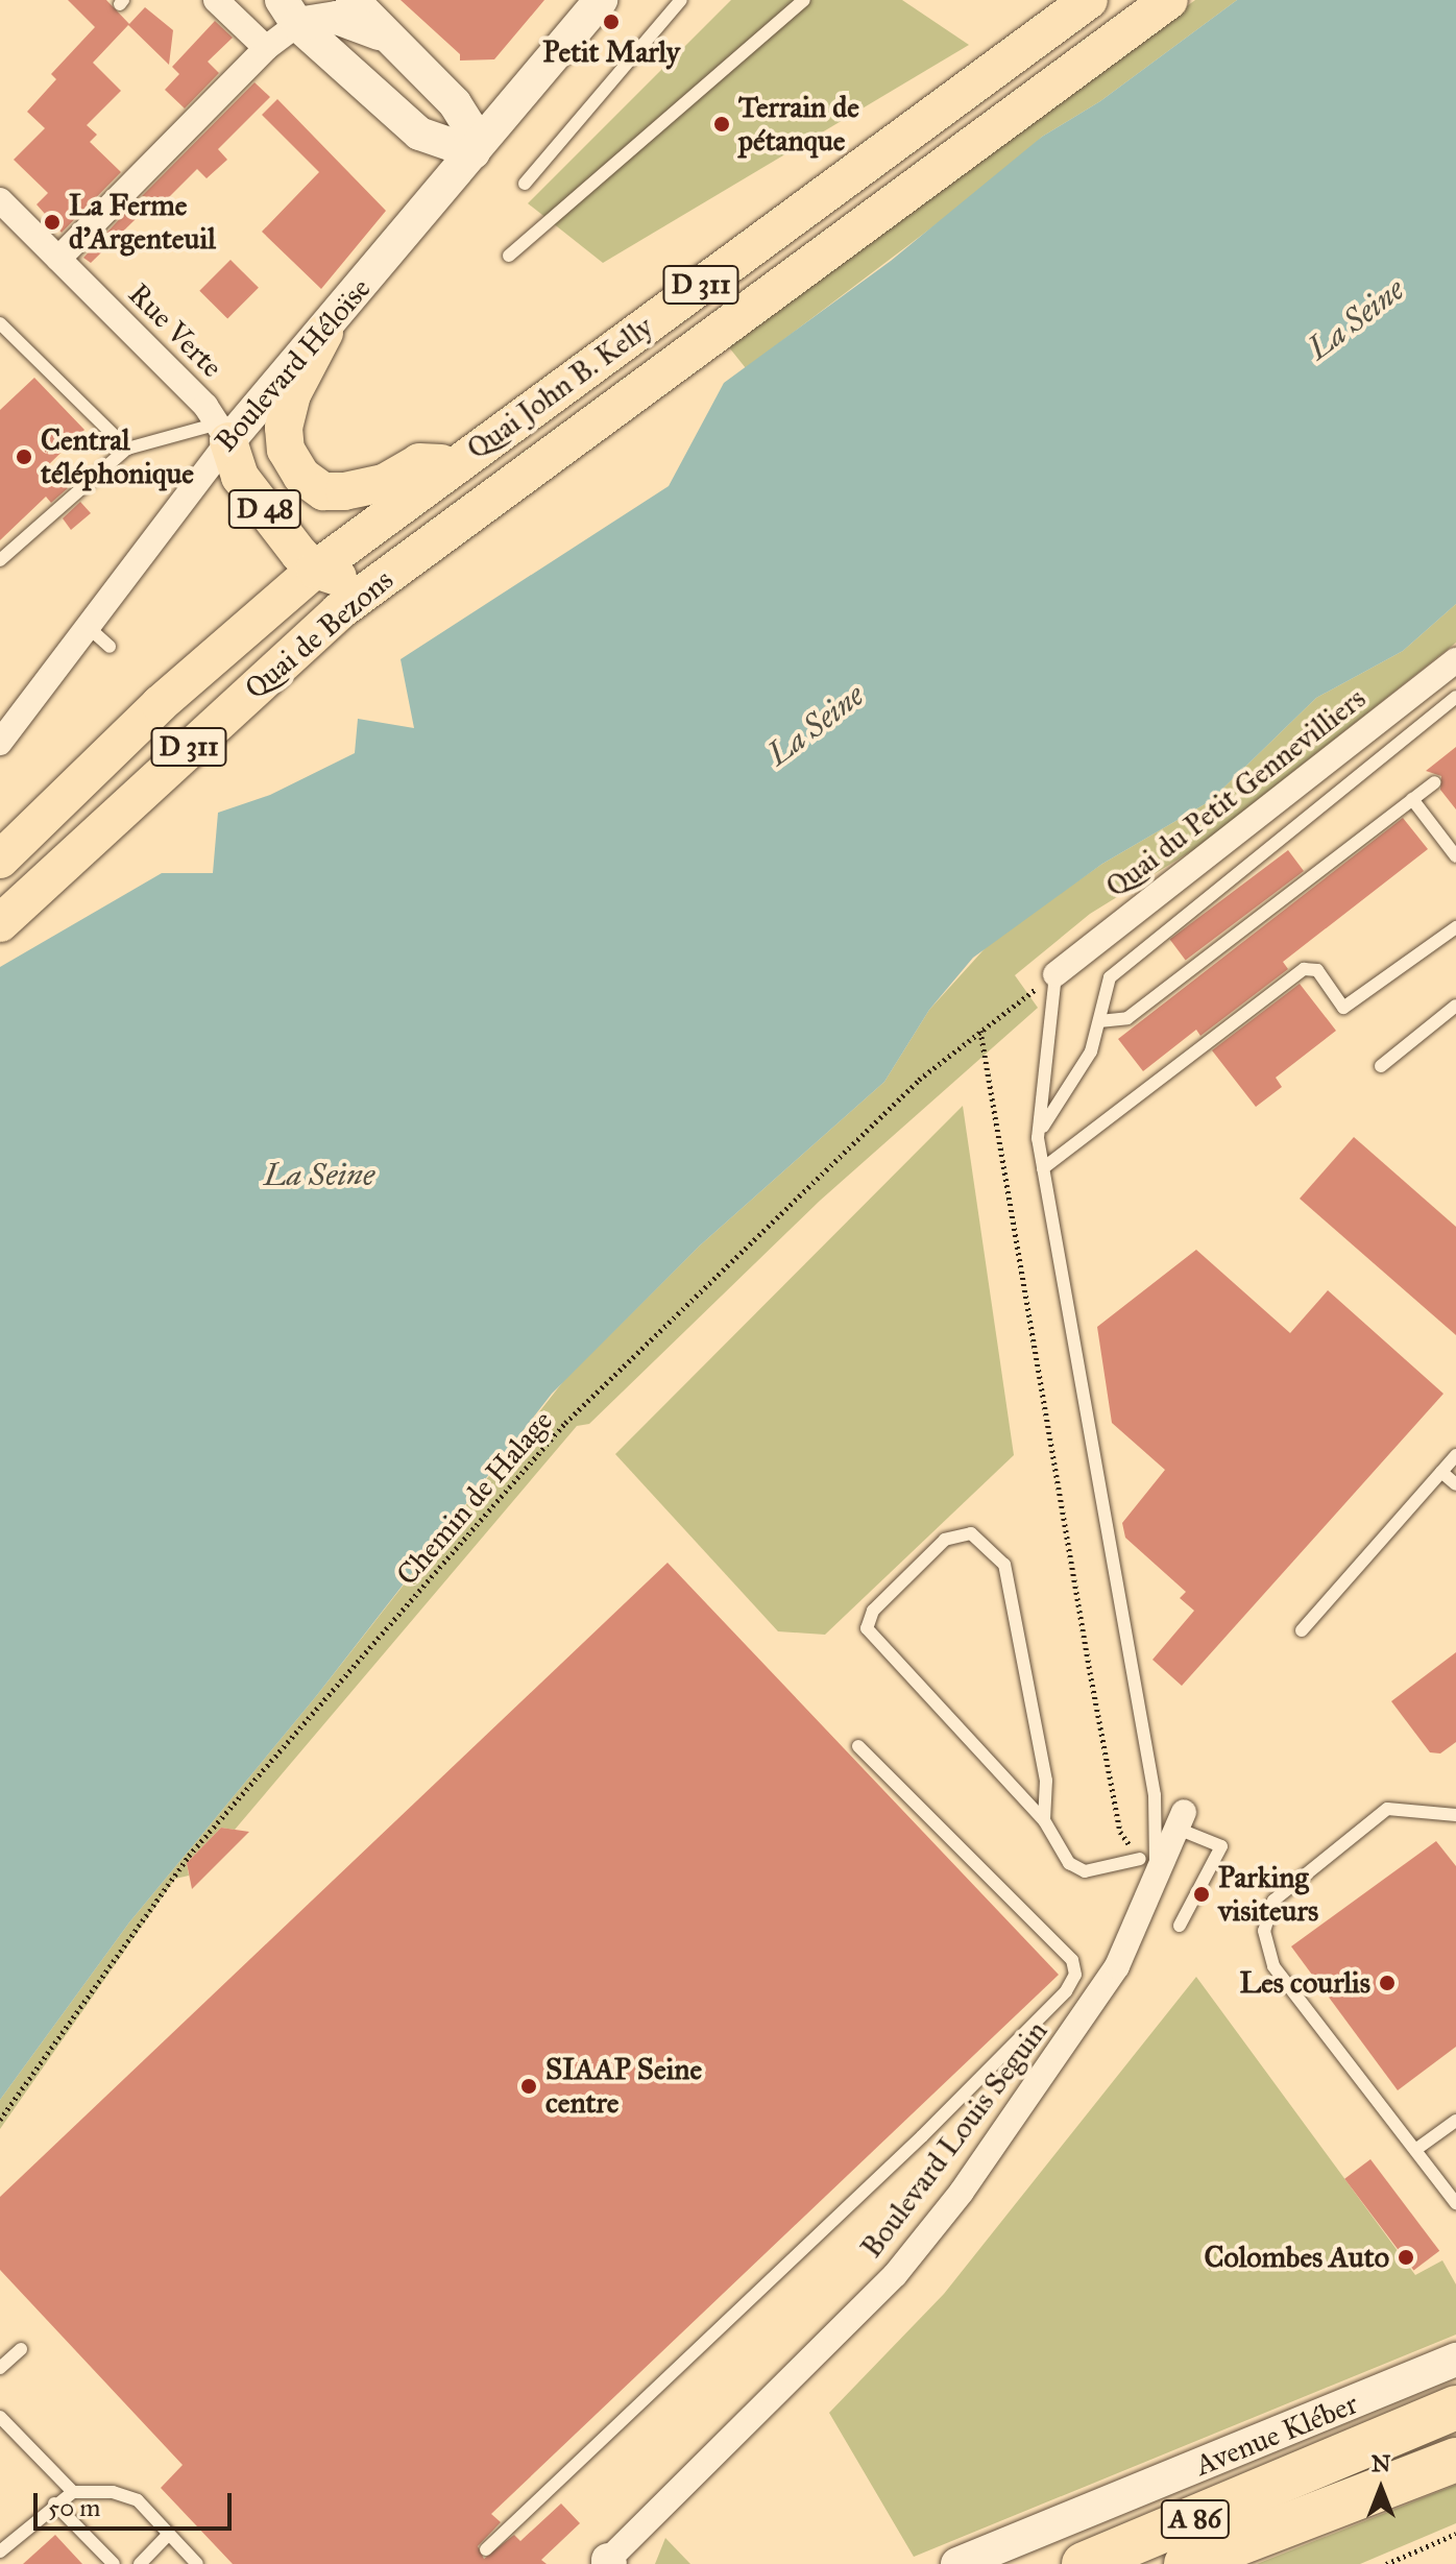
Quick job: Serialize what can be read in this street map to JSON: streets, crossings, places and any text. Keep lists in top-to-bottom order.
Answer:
{
  "streets": {
    "highway": ["A 86"],
    "main road": [
      "D 311",
      "Boulevard Héloïse",
      "Quai John B. Kelly",
      "D 48",
      "Quai de Bezons",
      "Avenue Kléber"
    ],
    "street": ["Rue Verte", "Quai du Petit Gennevilliers", "Boulevard Louis Seguin"],
    "path": ["Chemin de Halage"]
  },
  "crossings": [
    ["Rue Verte", "Boulevard Héloïse"],
    ["Rue Verte", "D 48"],
    ["Boulevard Héloïse", "D 48"],
    ["Quai John B. Kelly", "D 48"],
    ["Quai John B. Kelly", "Quai de Bezons"],
    ["D 48", "Quai de Bezons"],
    ["Quai du Petit Gennevilliers", "Chemin de Halage"]
  ],
  "water": ["La Seine"],
  "places": [
    "Petit Marly",
    "Terrain de pétanque",
    "La Ferme d'Argenteuil",
    "Central téléphonique",
    "Parking visiteurs",
    "Les courlis",
    "SIAAP Seine centre",
    "Colombes Auto"
  ],
  "scale_bar": "50 m",
  "north": "top"
}
